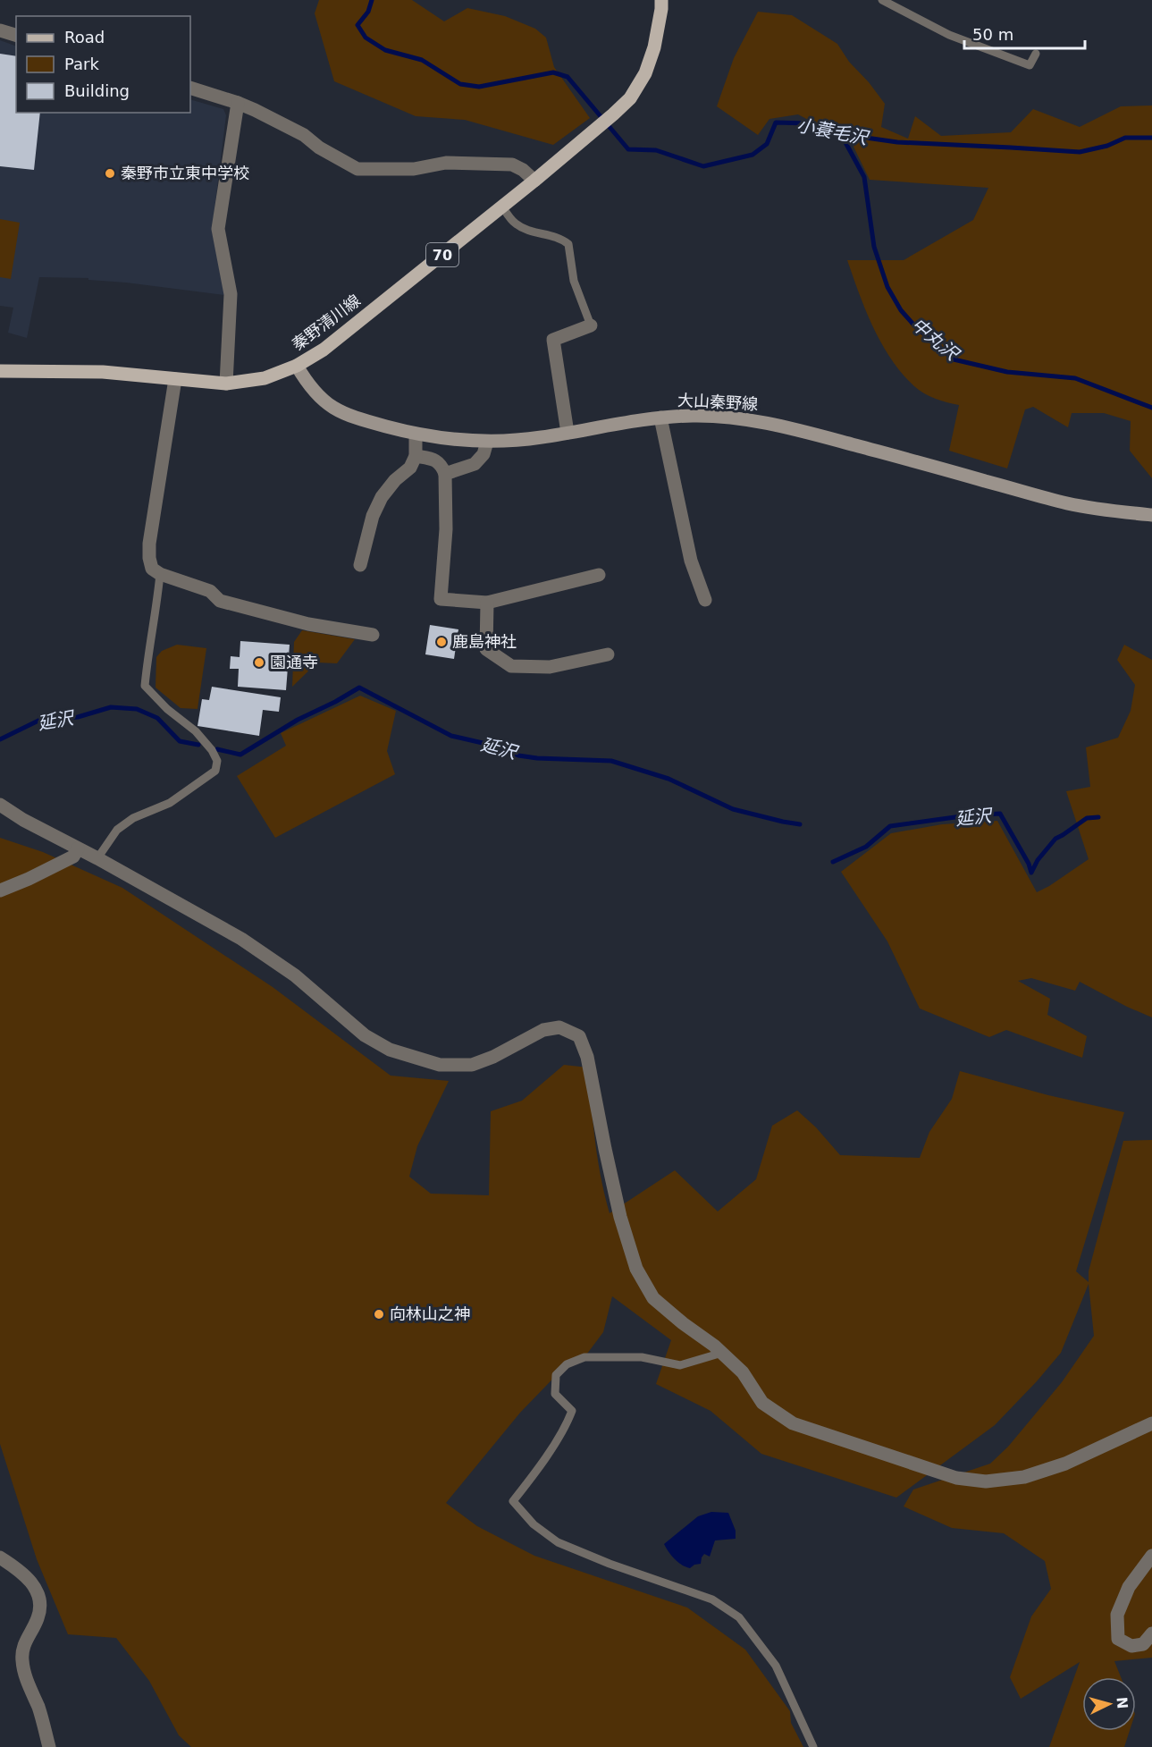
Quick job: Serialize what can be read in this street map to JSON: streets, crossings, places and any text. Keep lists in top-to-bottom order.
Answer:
{
  "streets": {
    "main road": ["70", "秦野清川線", "大山秦野線"]
  },
  "crossings": [
    ["秦野清川線", "大山秦野線"]
  ],
  "water": ["小蓑毛沢", "中丸沢", "延沢"],
  "places": [
    "秦野市立東中学校",
    "鹿島神社",
    "園通寺",
    "向林山之神"
  ],
  "legend": ["Road", "Park", "Building"],
  "scale_bar": "50 m",
  "north": "right"
}
